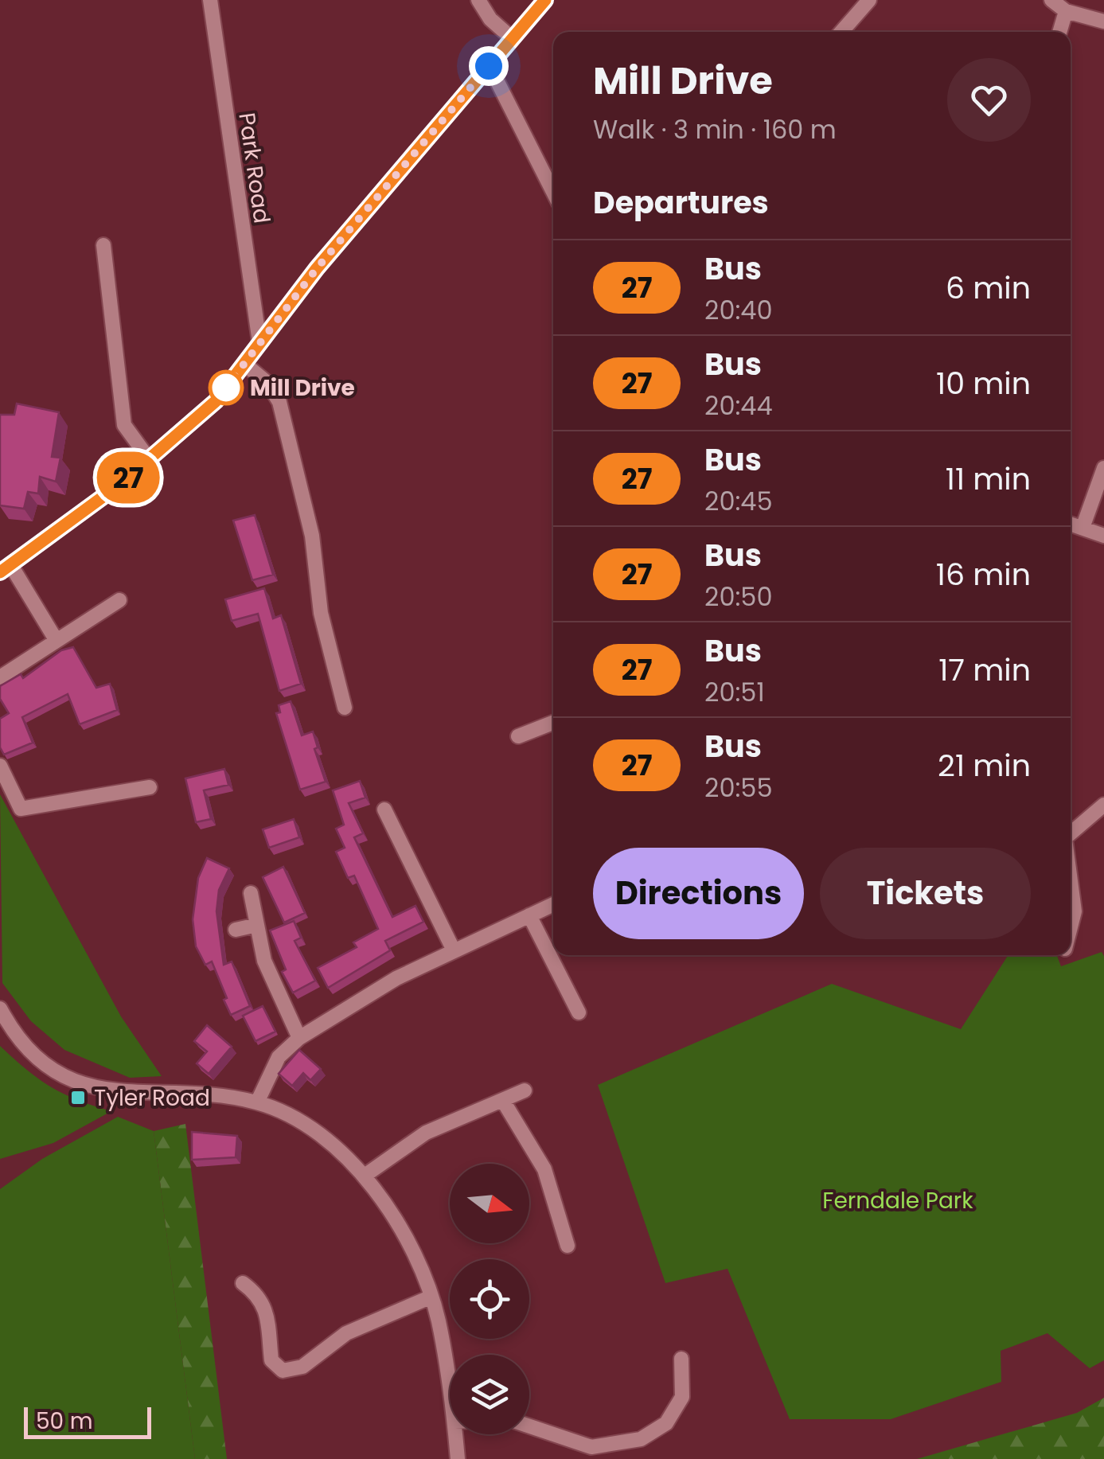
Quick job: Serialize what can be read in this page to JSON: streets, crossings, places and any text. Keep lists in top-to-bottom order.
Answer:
{
  "streets": {
    "street": ["Park Road"]
  },
  "parks": ["Ferndale Park"],
  "places": {
    "other": ["Mill Drive"],
    "transit": ["Tyler Road"]
  },
  "lines": ["bus line 27"],
  "scale_bar": "50 m",
  "north": "right",
  "page": {
    "on_map": "27",
    "heading": [
      ["Mill Drive", "Walk · 3 min · 160 m"],
      "Departures"
    ],
    "list": [
      {
        "mark": "27",
        "name": "Bus",
        "note": "20:40",
        "value": "6 min"
      },
      {
        "mark": "27",
        "name": "Bus",
        "note": "20:44",
        "value": "10 min"
      },
      {
        "mark": "27",
        "name": "Bus",
        "note": "20:45",
        "value": "11 min"
      },
      {
        "mark": "27",
        "name": "Bus",
        "note": "20:50",
        "value": "16 min"
      },
      {
        "mark": "27",
        "name": "Bus",
        "note": "20:51",
        "value": "17 min"
      },
      {
        "mark": "27",
        "name": "Bus",
        "note": "20:55",
        "value": "21 min"
      }
    ],
    "buttons": ["Directions", "Tickets"],
    "scale": "50 m"
  }
}
